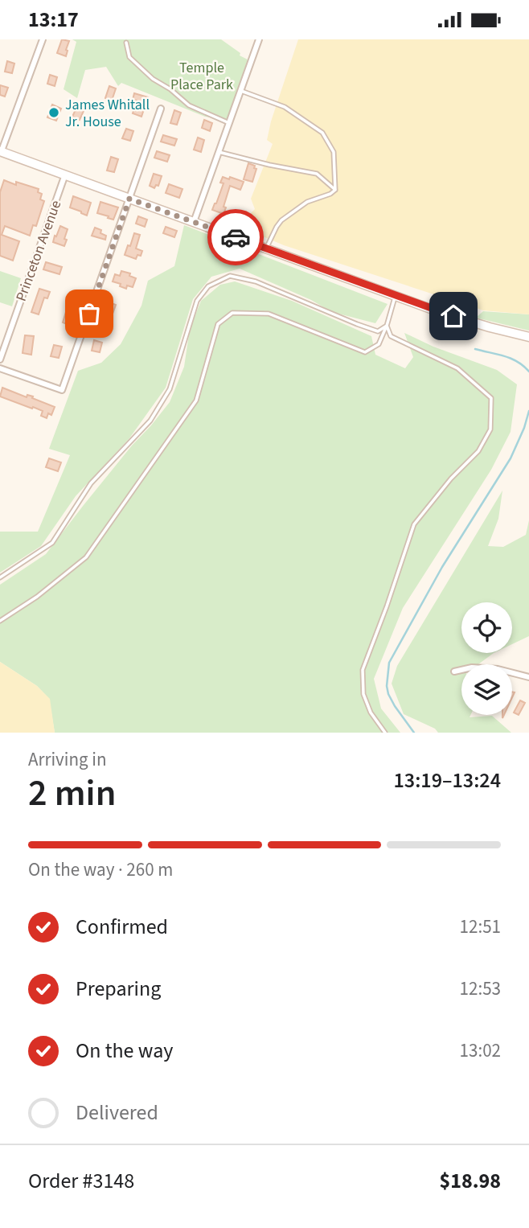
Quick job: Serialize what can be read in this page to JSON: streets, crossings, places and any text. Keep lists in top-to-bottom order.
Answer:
{
  "streets": {
    "street": ["Princeton Avenue"]
  },
  "parks": ["Temple Place Park"],
  "places": ["James Whitall Jr. House"],
  "page": {
    "status": "13:17",
    "heading": ["2 min", "Arriving in", "13:19–13:24"],
    "panel": ["Order #3148", "$18.98"],
    "bar": "On the way · 260 m",
    "list": [
      ["Confirmed", "12:51"],
      ["Preparing", "12:53"],
      ["On the way", "13:02"],
      "Delivered"
    ]
  }
}
